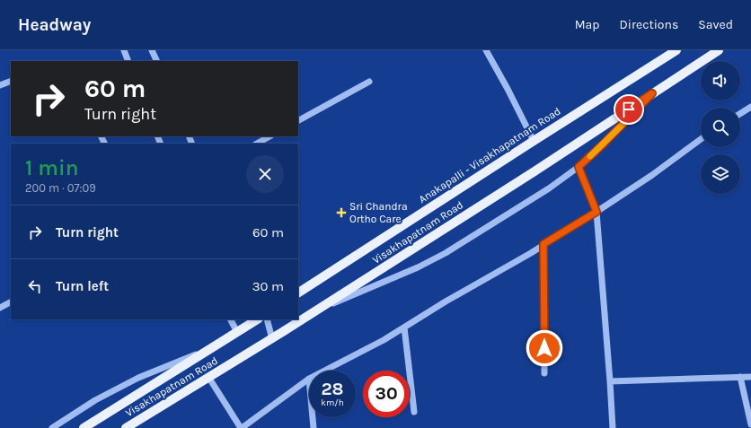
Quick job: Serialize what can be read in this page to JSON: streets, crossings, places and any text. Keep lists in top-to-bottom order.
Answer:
{
  "streets": {
    "main road": ["Anakapalli - Visakhapatnam Road", "Visakhapatnam Road"]
  },
  "places": {
    "health": ["Sri Chandra Ortho Care"]
  },
  "page": {
    "header": "Headway",
    "nav": ["Map", "Directions", "Saved"],
    "turn": ["60 m", "Turn right"],
    "heading": ["1 min", "200 m · 07:09"],
    "list": [
      {
        "name": "Turn right",
        "value": "60 m"
      },
      {
        "name": "Turn left",
        "value": "30 m"
      }
    ],
    "speed": "28 km/h",
    "limit": "30"
  }
}
